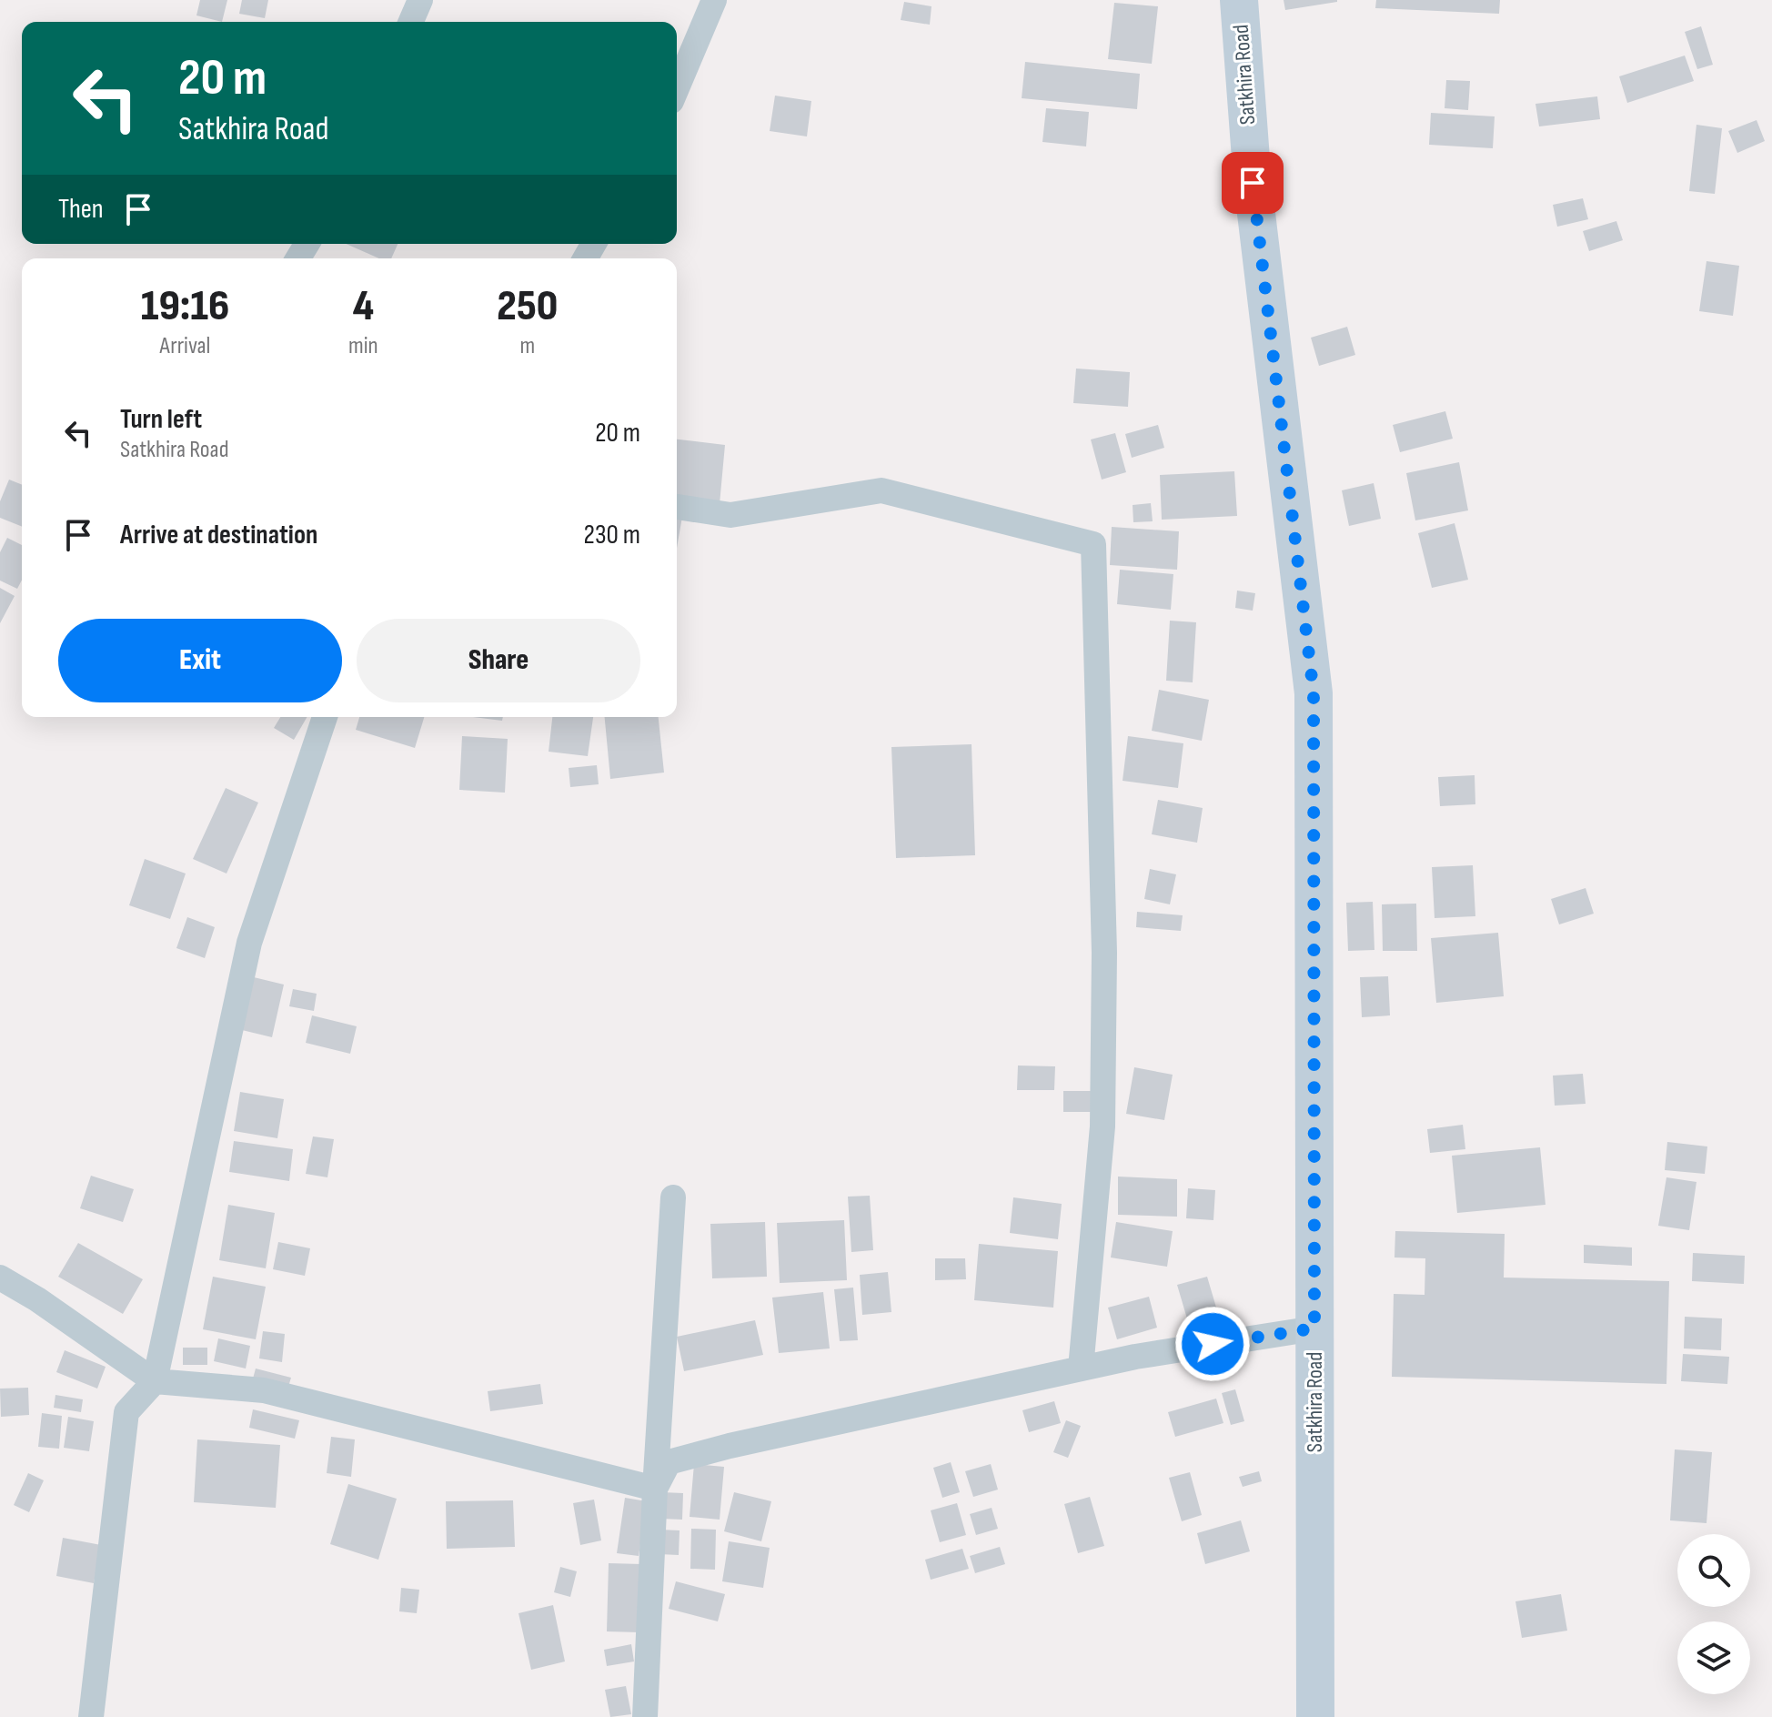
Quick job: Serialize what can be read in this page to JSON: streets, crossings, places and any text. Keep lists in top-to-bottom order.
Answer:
{
  "streets": {
    "main road": ["Satkhira Road"]
  },
  "page": {
    "turn": ["20 m", "Satkhira Road"],
    "then": "Then",
    "eta": [
      "19:16",
      "Arrival",
      "4",
      "min",
      "250",
      "m"
    ],
    "list": [
      {
        "name": "Turn left",
        "note": "Satkhira Road",
        "value": "20 m"
      },
      {
        "name": "Arrive at destination",
        "value": "230 m"
      }
    ],
    "buttons": ["Exit", "Share"]
  }
}
